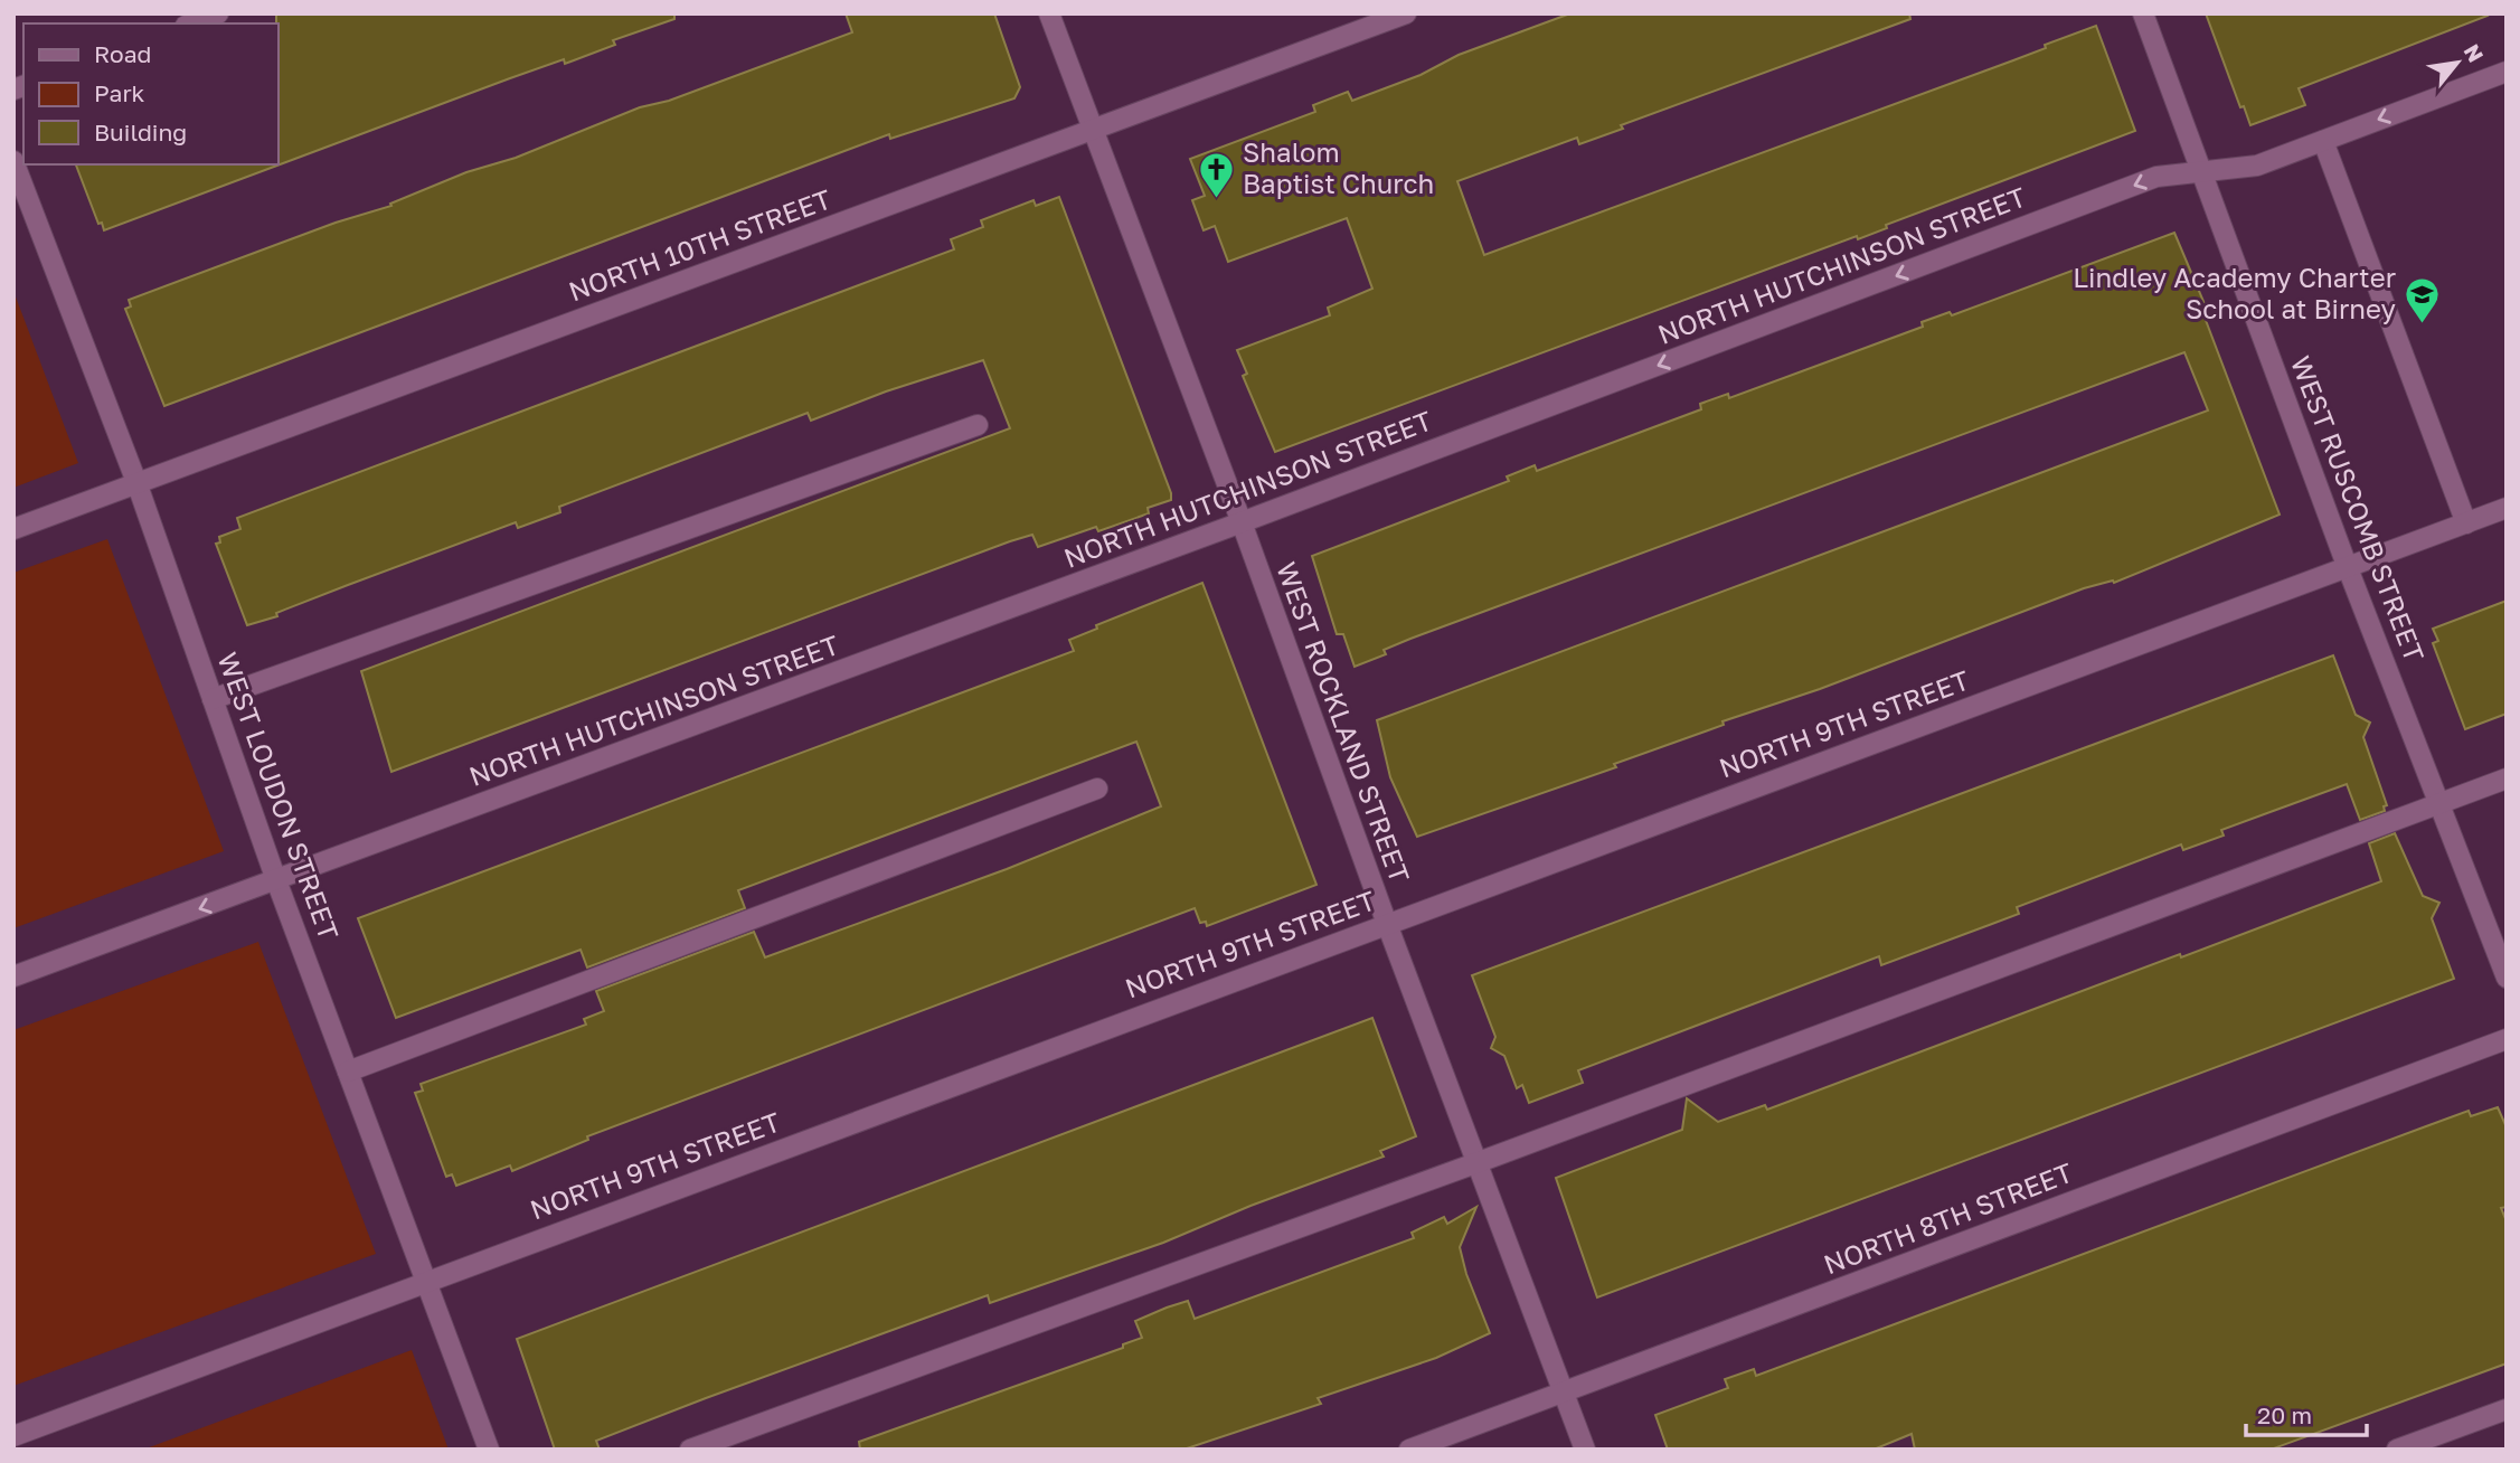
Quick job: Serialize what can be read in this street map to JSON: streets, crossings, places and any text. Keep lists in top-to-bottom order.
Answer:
{
  "streets": {
    "street": [
      "NORTH 10TH STREET",
      "NORTH HUTCHINSON STREET",
      "WEST RUSCOMB STREET",
      "WEST ROCKLAND STREET",
      "NORTH 9TH STREET",
      "WEST LOUDON STREET",
      "NORTH 8TH STREET"
    ]
  },
  "crossings": [
    ["NORTH 10TH STREET", "WEST ROCKLAND STREET"],
    ["NORTH 10TH STREET", "WEST LOUDON STREET"],
    ["NORTH HUTCHINSON STREET", "WEST RUSCOMB STREET"],
    ["NORTH HUTCHINSON STREET", "WEST ROCKLAND STREET"],
    ["NORTH HUTCHINSON STREET", "WEST LOUDON STREET"],
    ["WEST RUSCOMB STREET", "NORTH 9TH STREET"],
    ["WEST ROCKLAND STREET", "NORTH 9TH STREET"],
    ["WEST ROCKLAND STREET", "NORTH 8TH STREET"],
    ["NORTH 9TH STREET", "WEST LOUDON STREET"]
  ],
  "one_way": ["NORTH HUTCHINSON STREET"],
  "places": {
    "church": ["Shalom Baptist Church"],
    "school or university": ["Lindley Academy Charter School at Birney"]
  },
  "legend": ["Road", "Park", "Building"],
  "scale_bar": "20 m",
  "north": "top right"
}
